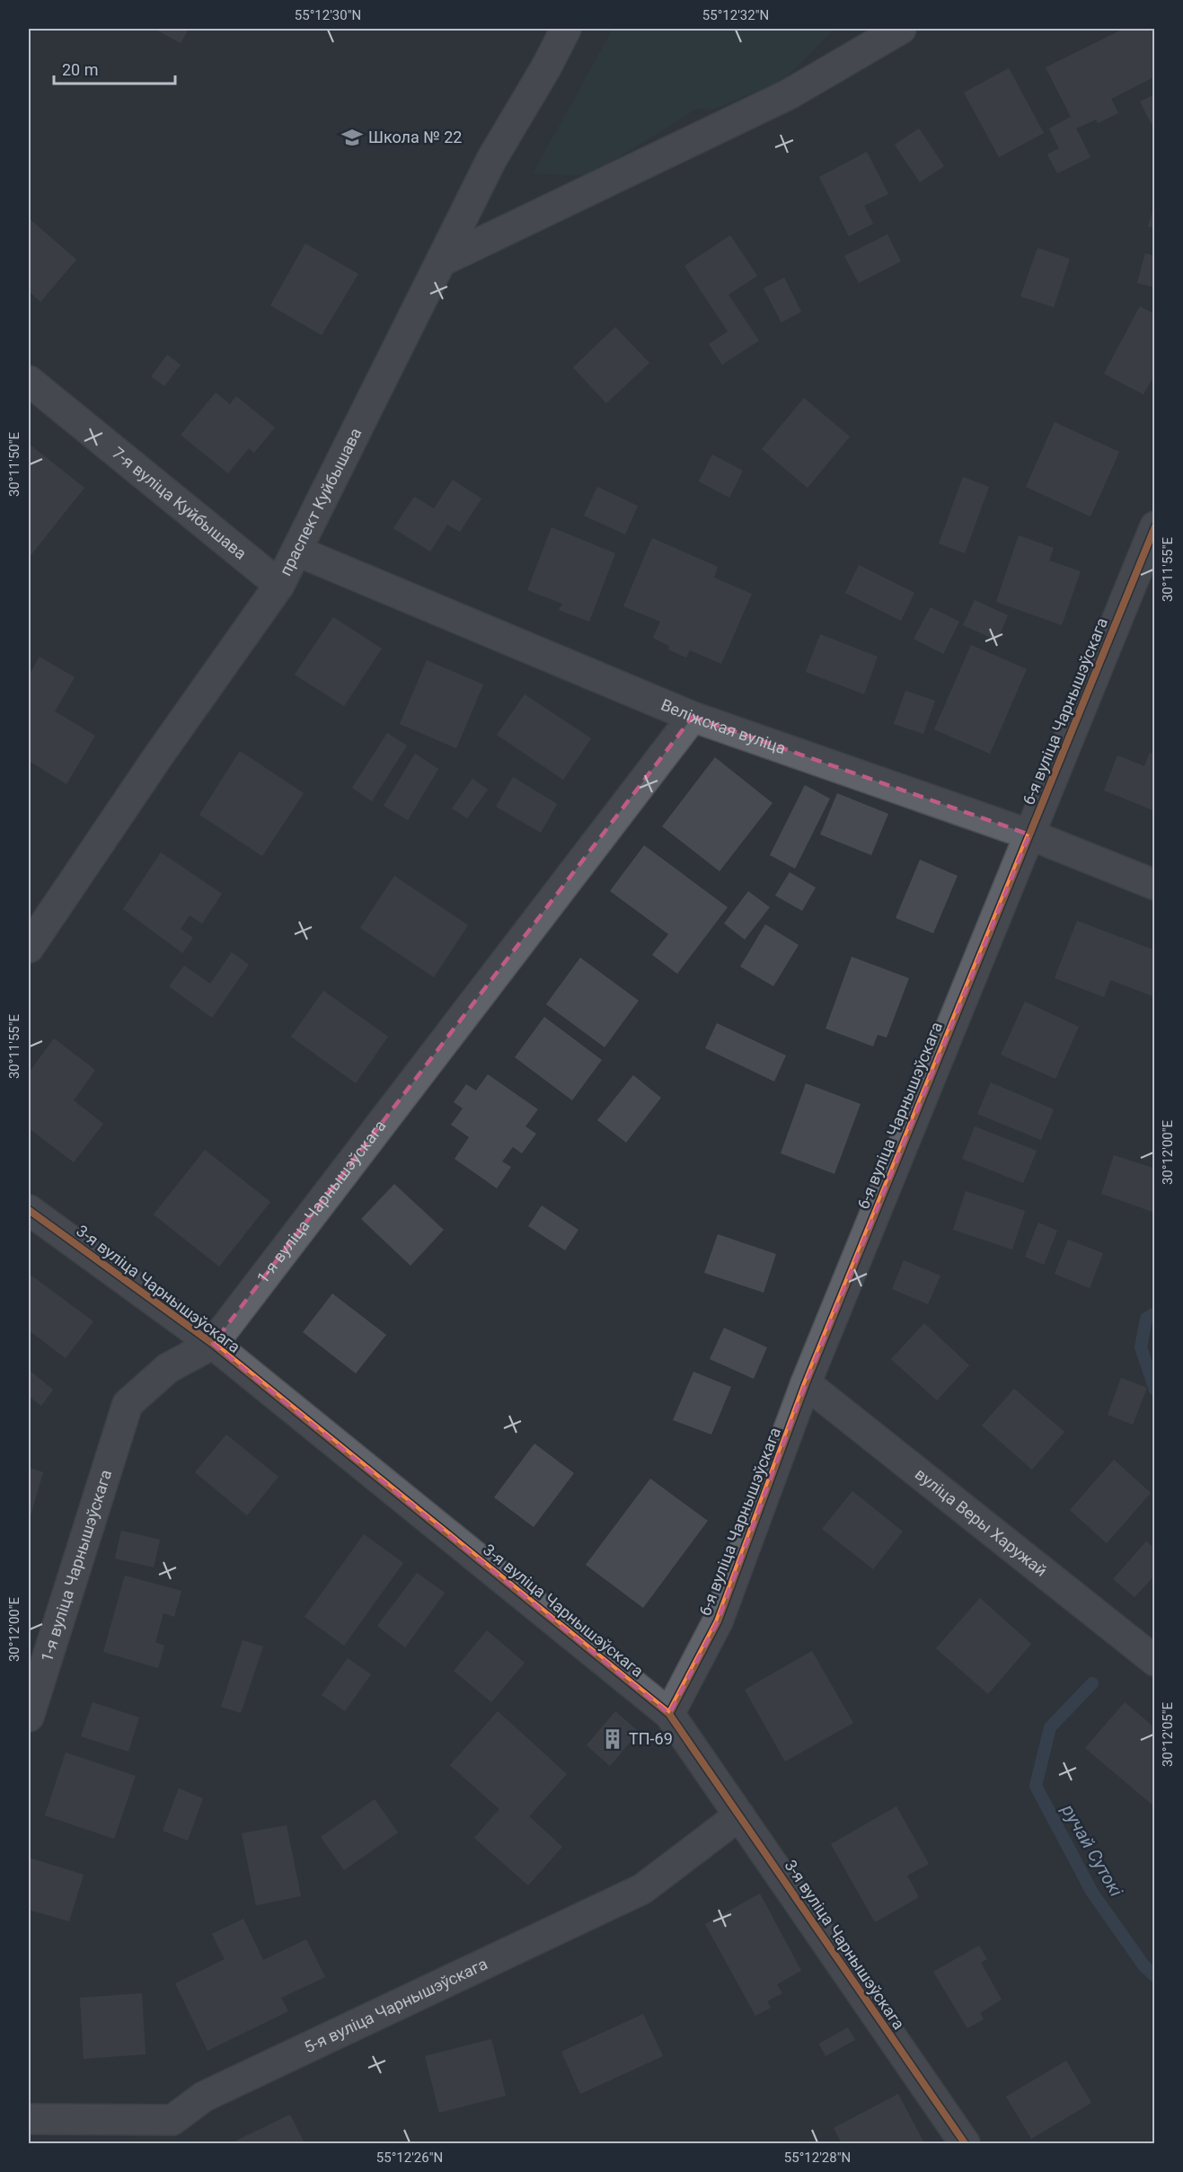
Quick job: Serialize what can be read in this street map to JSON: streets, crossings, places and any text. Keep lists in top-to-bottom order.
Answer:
{
  "streets": {
    "street": [
      "праспект Куйбышава",
      "7-я вуліца Куйбышава",
      "6-я вуліца Чарнышэўскага",
      "Веліжская вуліца",
      "1-я вуліца Чарнышэўскага",
      "3-я вуліца Чарнышэўскага",
      "вуліца Веры Харужай",
      "5-я вуліца Чарнышэўскага"
    ]
  },
  "crossings": [
    ["праспект Куйбышава", "7-я вуліца Куйбышава"],
    ["праспект Куйбышава", "Веліжская вуліца"],
    ["6-я вуліца Чарнышэўскага", "Веліжская вуліца"],
    ["6-я вуліца Чарнышэўскага", "3-я вуліца Чарнышэўскага"],
    ["6-я вуліца Чарнышэўскага", "вуліца Веры Харужай"],
    ["Веліжская вуліца", "1-я вуліца Чарнышэўскага"],
    ["1-я вуліца Чарнышэўскага", "3-я вуліца Чарнышэўскага"],
    ["3-я вуліца Чарнышэўскага", "5-я вуліца Чарнышэўскага"]
  ],
  "water": ["ручай Сутокі"],
  "places": {
    "school or university": ["Школа № 22"],
    "building": ["ТП-69"]
  },
  "scale_bar": "20 m",
  "coordinates": [
    "55°12'30\"N",
    "55°12'32\"N",
    "30°11'50\"E",
    "30°11'55\"E",
    "30°12'00\"E",
    "30°12'05\"E",
    "55°12'26\"N",
    "55°12'28\"N"
  ]
}
